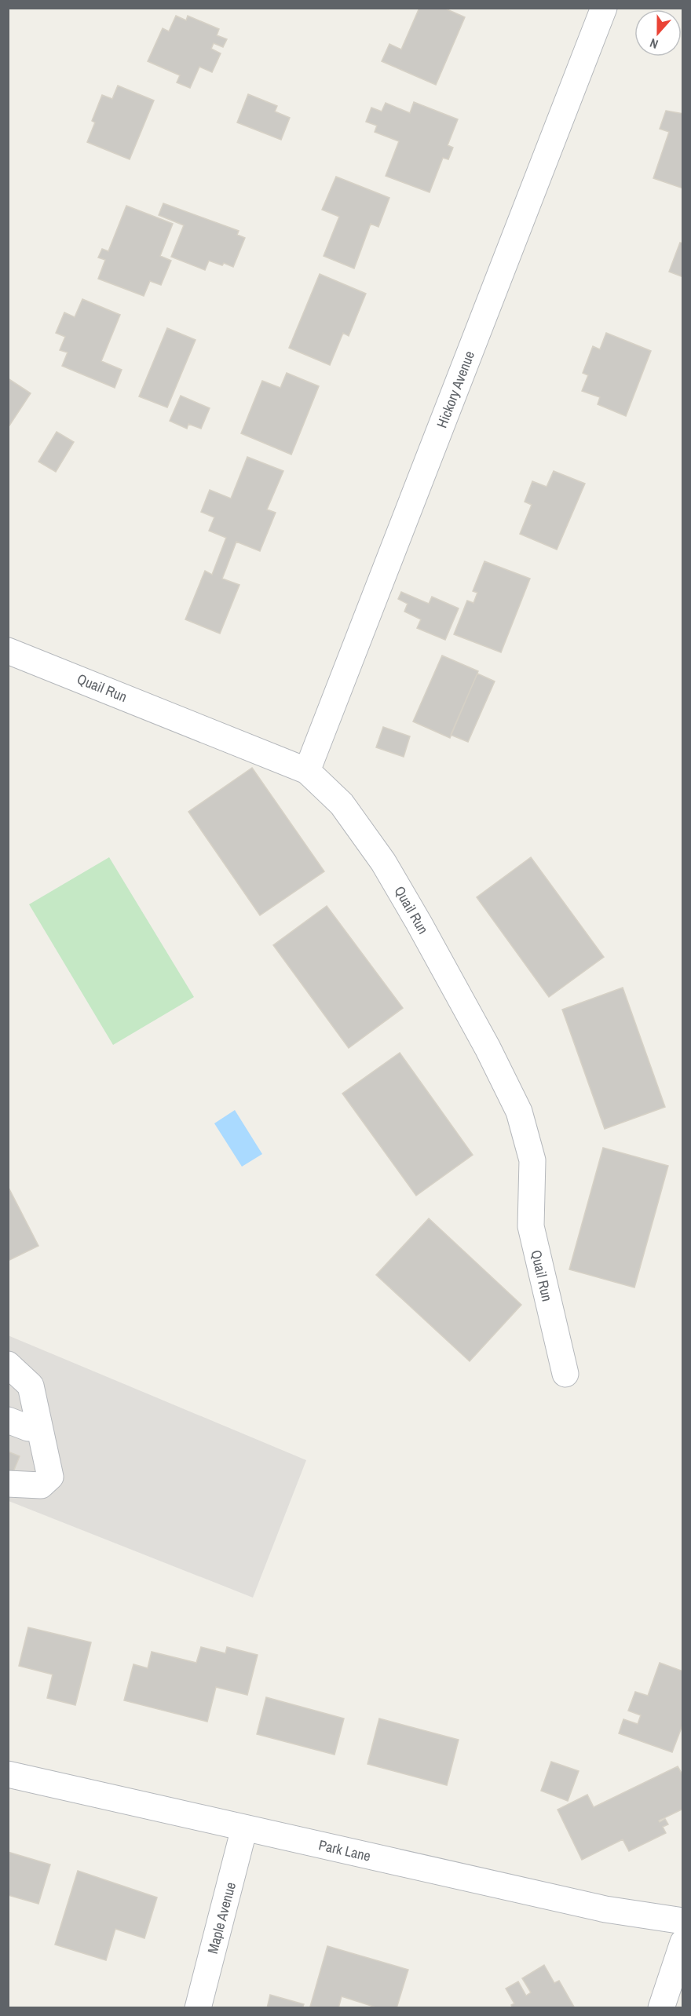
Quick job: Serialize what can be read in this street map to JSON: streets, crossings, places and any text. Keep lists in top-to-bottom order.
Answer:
{
  "streets": {
    "street": [
      "Hickory Avenue",
      "Quail Run",
      "Park Lane",
      "Maple Avenue"
    ]
  },
  "crossings": [
    ["Hickory Avenue", "Quail Run"],
    ["Park Lane", "Maple Avenue"]
  ],
  "north": "bottom"
}
